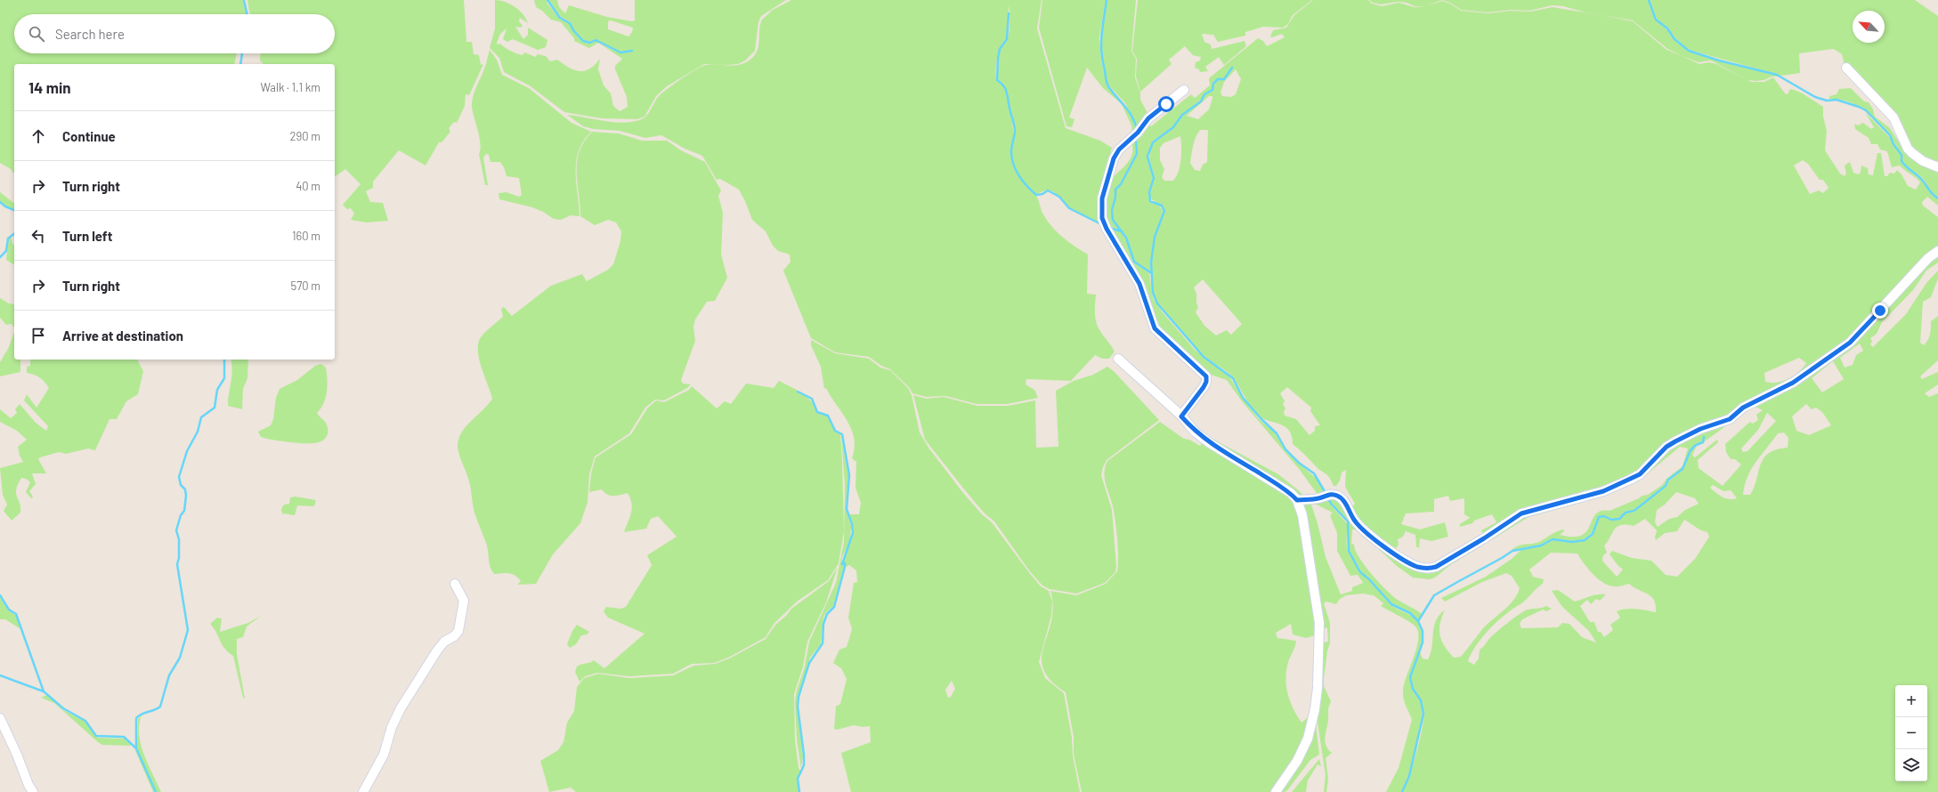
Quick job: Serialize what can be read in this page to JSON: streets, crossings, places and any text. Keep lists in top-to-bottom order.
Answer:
{
  "north": "top left",
  "page": {
    "search": "Search here",
    "heading": ["14 min", "Walk · 1.1 km"],
    "list": [
      ["Continue", "290 m"],
      ["Turn right", "40 m"],
      ["Turn left", "160 m"],
      ["Turn right", "570 m"],
      "Arrive at destination"
    ],
    "map_buttons": ["+", "−"]
  }
}
